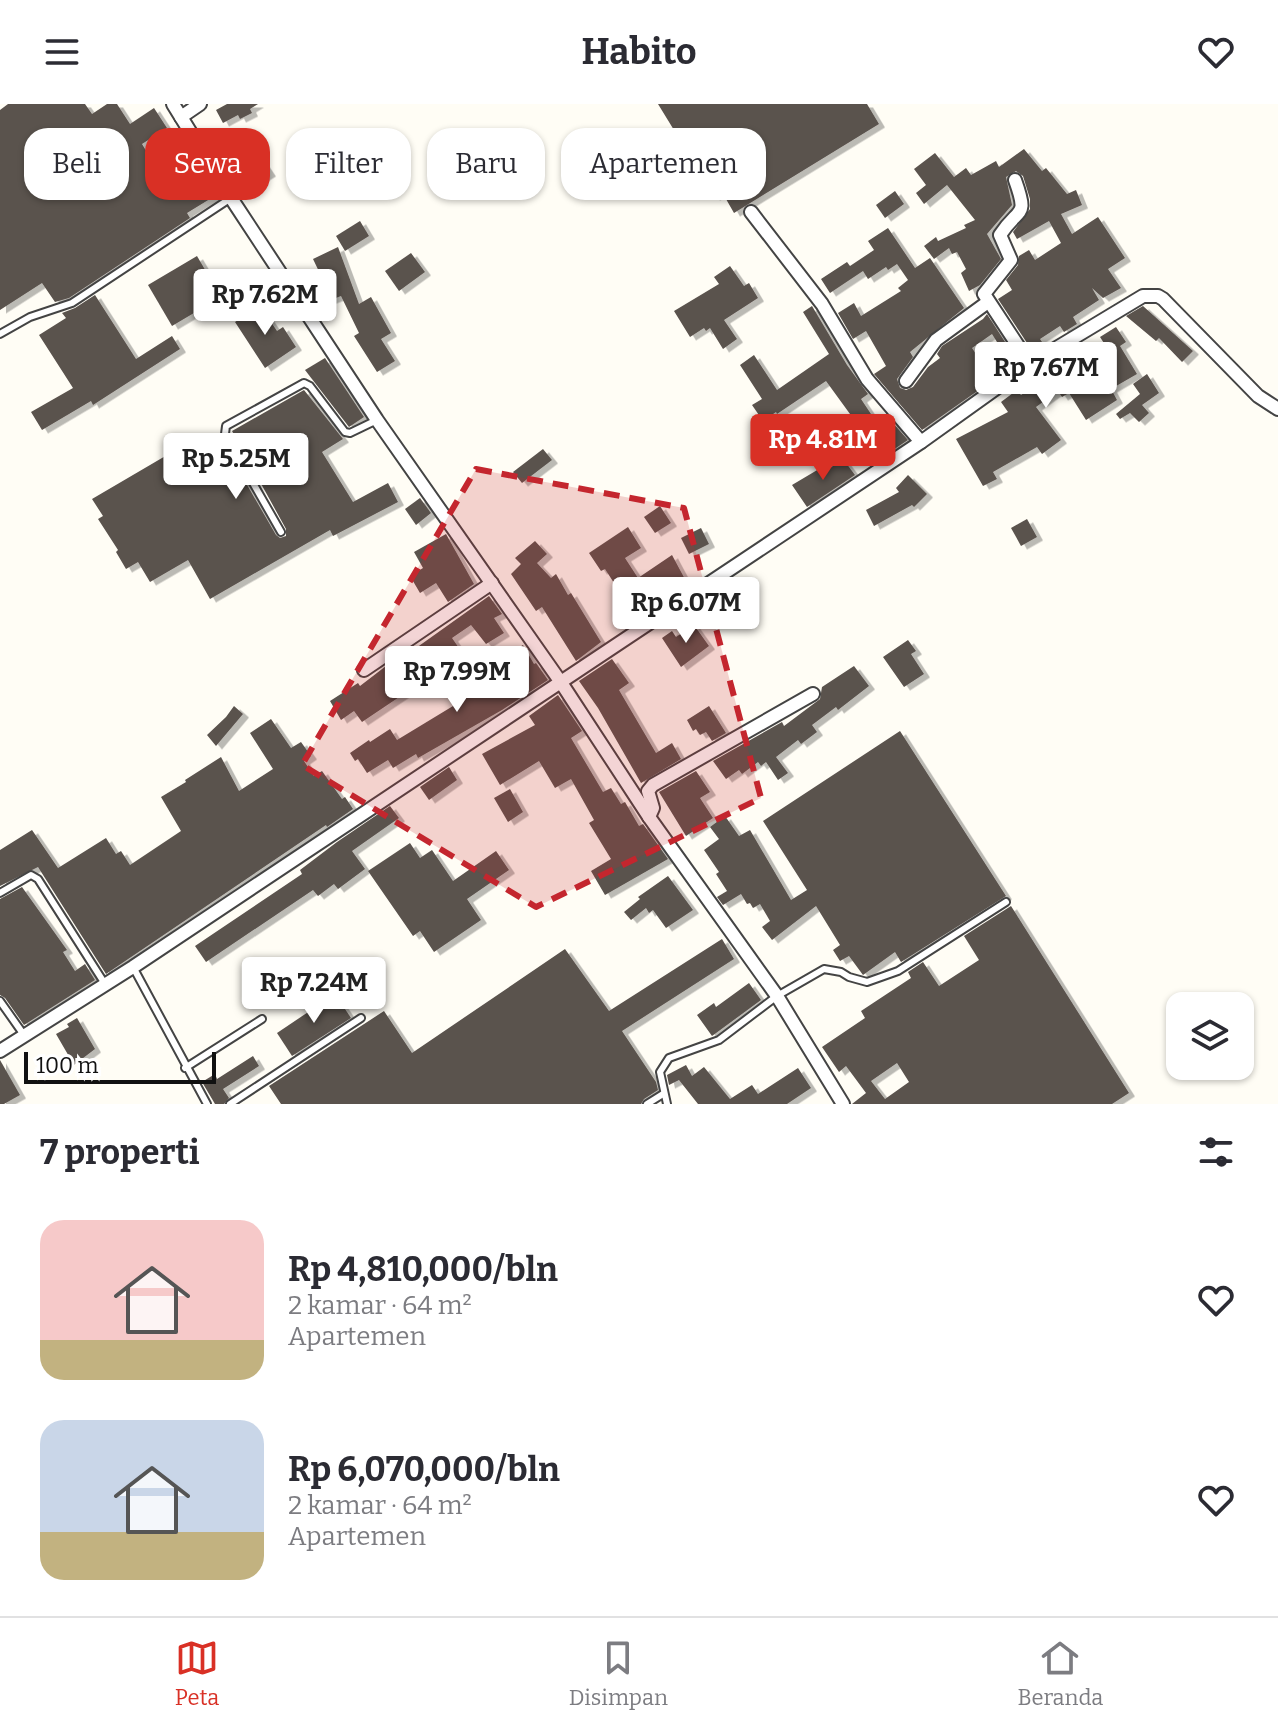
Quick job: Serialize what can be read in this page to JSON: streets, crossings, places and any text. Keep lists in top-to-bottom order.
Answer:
{
  "scale_bar": "100 m",
  "page": {
    "header": "Habito",
    "chip": [
      "Beli",
      "Sewa",
      "Filter",
      "Baru",
      "Apartemen"
    ],
    "price": [
      "Rp 7.62M",
      "Rp 7.67M",
      "Rp 4.81M",
      "Rp 5.25M",
      "Rp 6.07M",
      "Rp 7.99M",
      "Rp 7.24M"
    ],
    "scale": "100 m",
    "heading": "7 properti",
    "list": [
      {
        "name": "Rp 4,810,000/bln",
        "note": "2 kamar · 64 m² · Apartemen"
      },
      {
        "name": "Rp 6,070,000/bln",
        "note": "2 kamar · 64 m² · Apartemen"
      }
    ],
    "tabs": ["Peta", "Disimpan", "Beranda"]
  }
}
